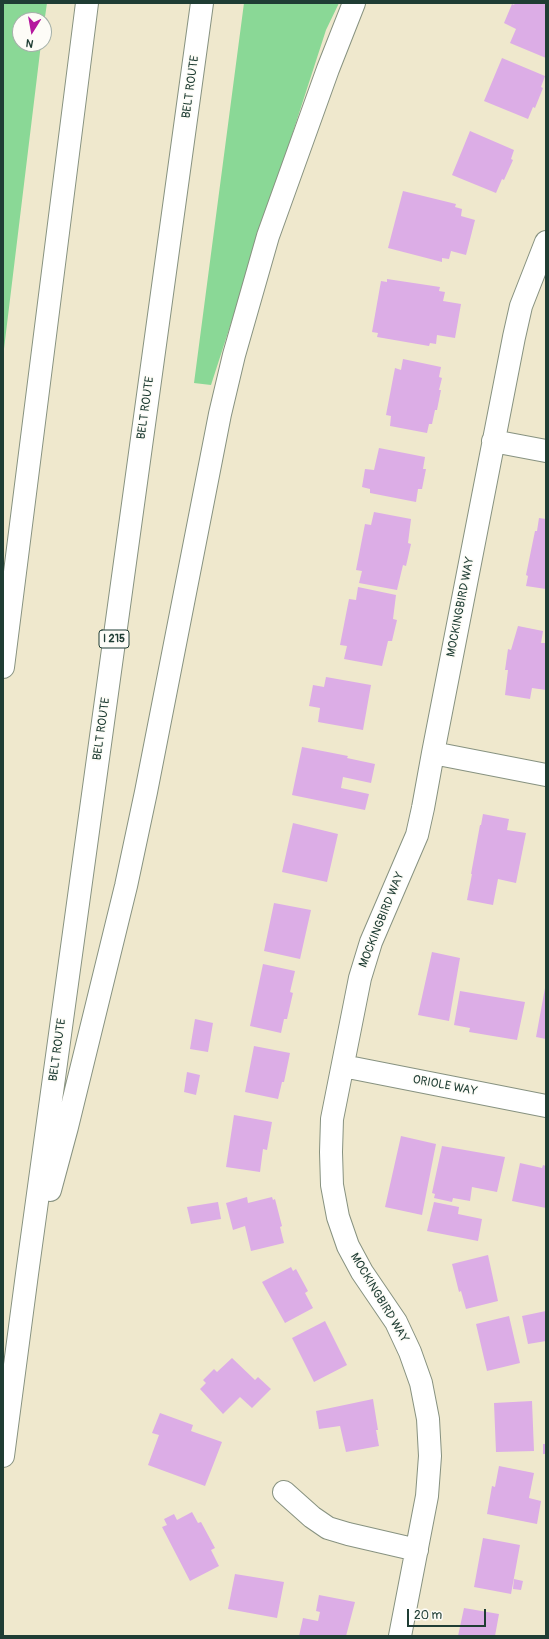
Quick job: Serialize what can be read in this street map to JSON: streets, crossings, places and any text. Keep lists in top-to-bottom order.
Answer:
{
  "streets": {
    "main road": [
      "BELT ROUTE",
      "MOCKINGBIRD WAY",
      "I 215",
      "ORIOLE WAY"
    ]
  },
  "crossings": [
    ["MOCKINGBIRD WAY", "ORIOLE WAY"]
  ],
  "scale_bar": "20 m",
  "north": "bottom"
}
